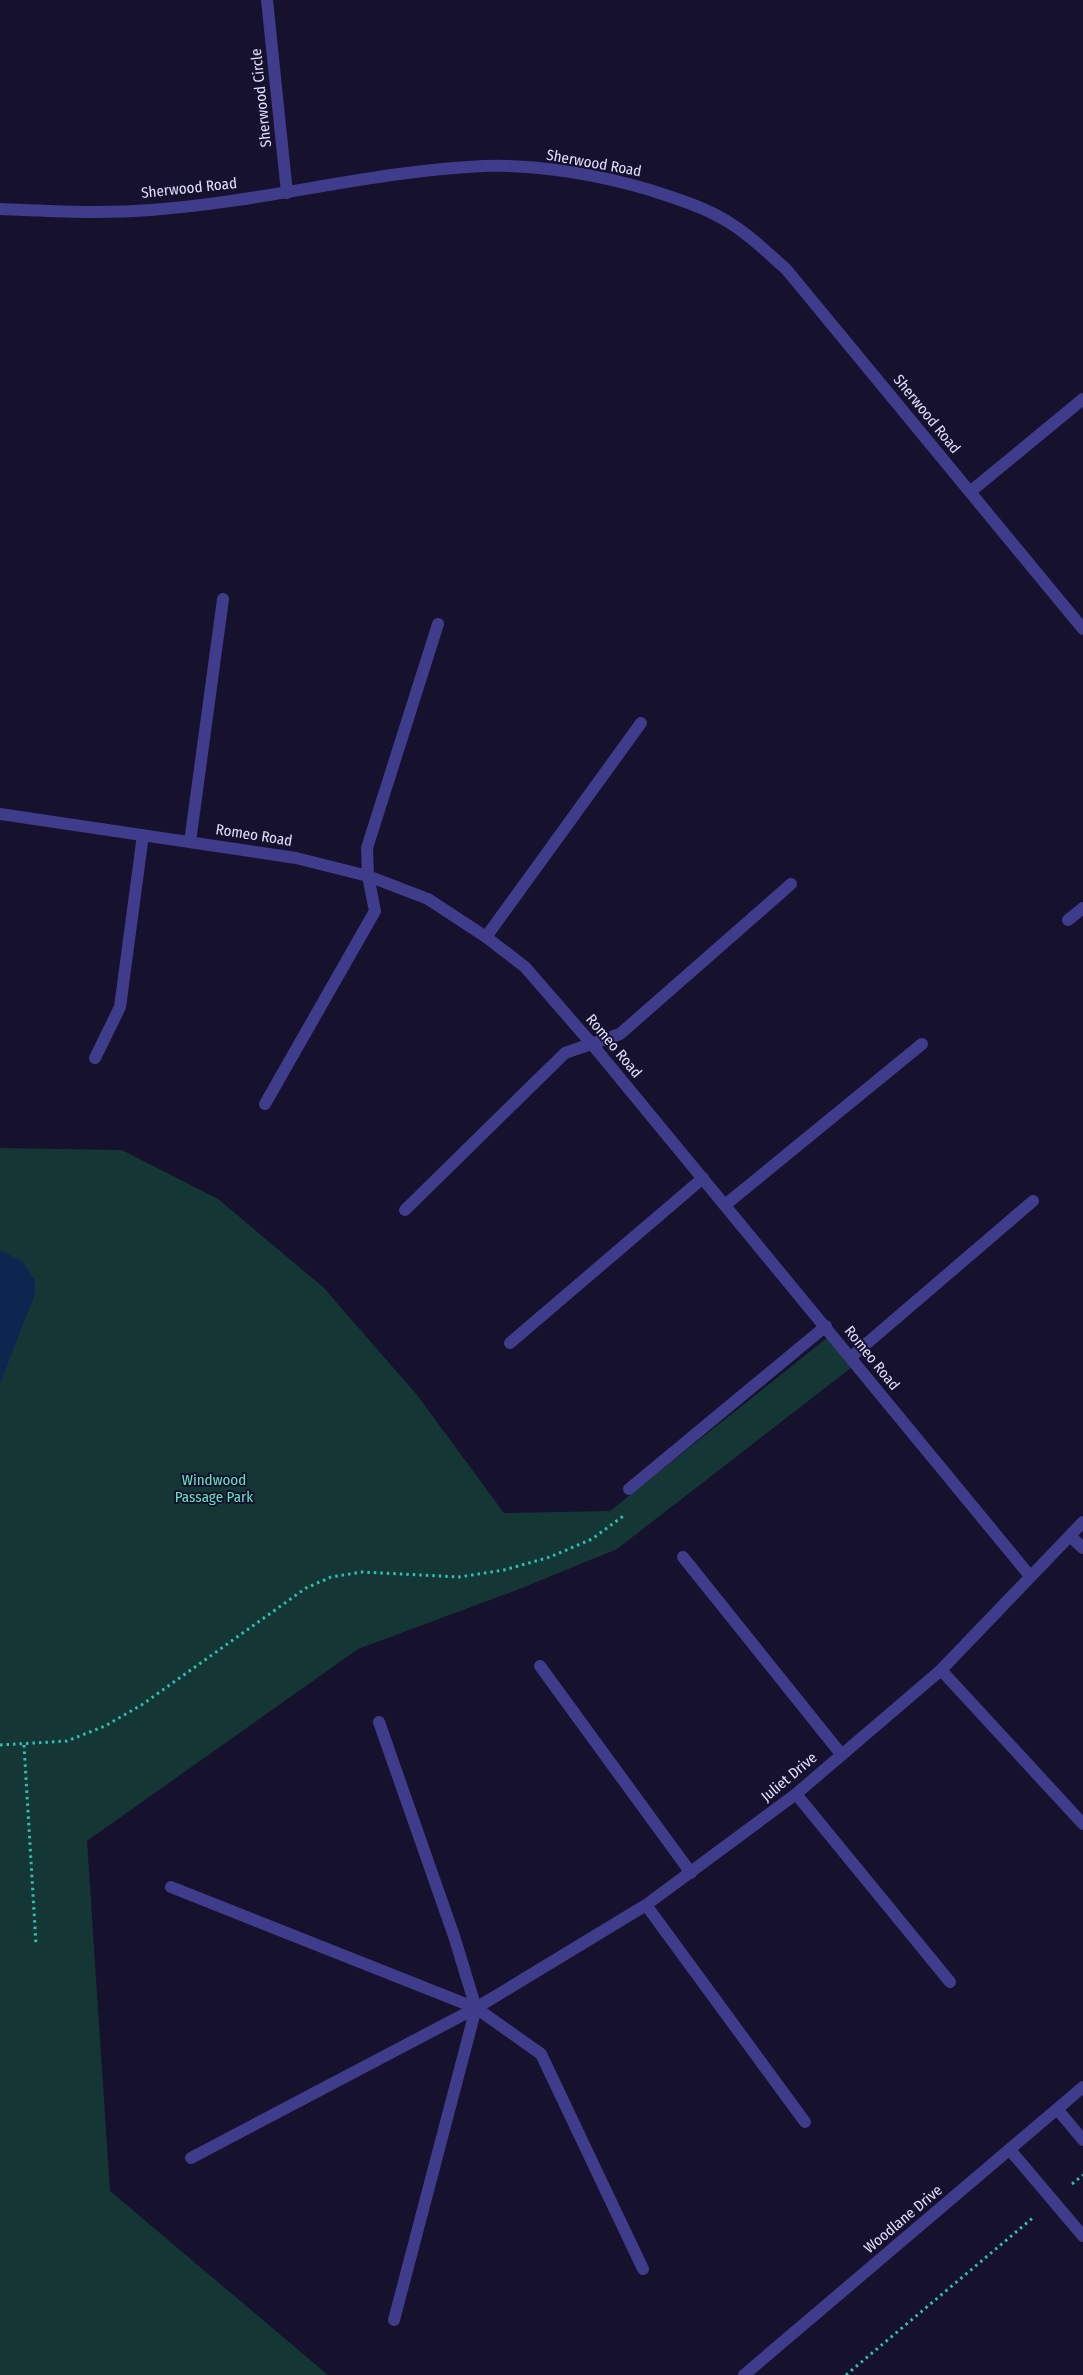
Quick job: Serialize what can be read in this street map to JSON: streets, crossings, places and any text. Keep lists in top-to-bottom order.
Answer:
{
  "streets": {
    "street": [
      "Sherwood Circle",
      "Sherwood Road",
      "Romeo Road",
      "Juliet Drive",
      "Woodlane Drive"
    ]
  },
  "crossings": [
    ["Sherwood Circle", "Sherwood Road"],
    ["Romeo Road", "Juliet Drive"]
  ],
  "parks": ["Windwood Passage Park"]
}
